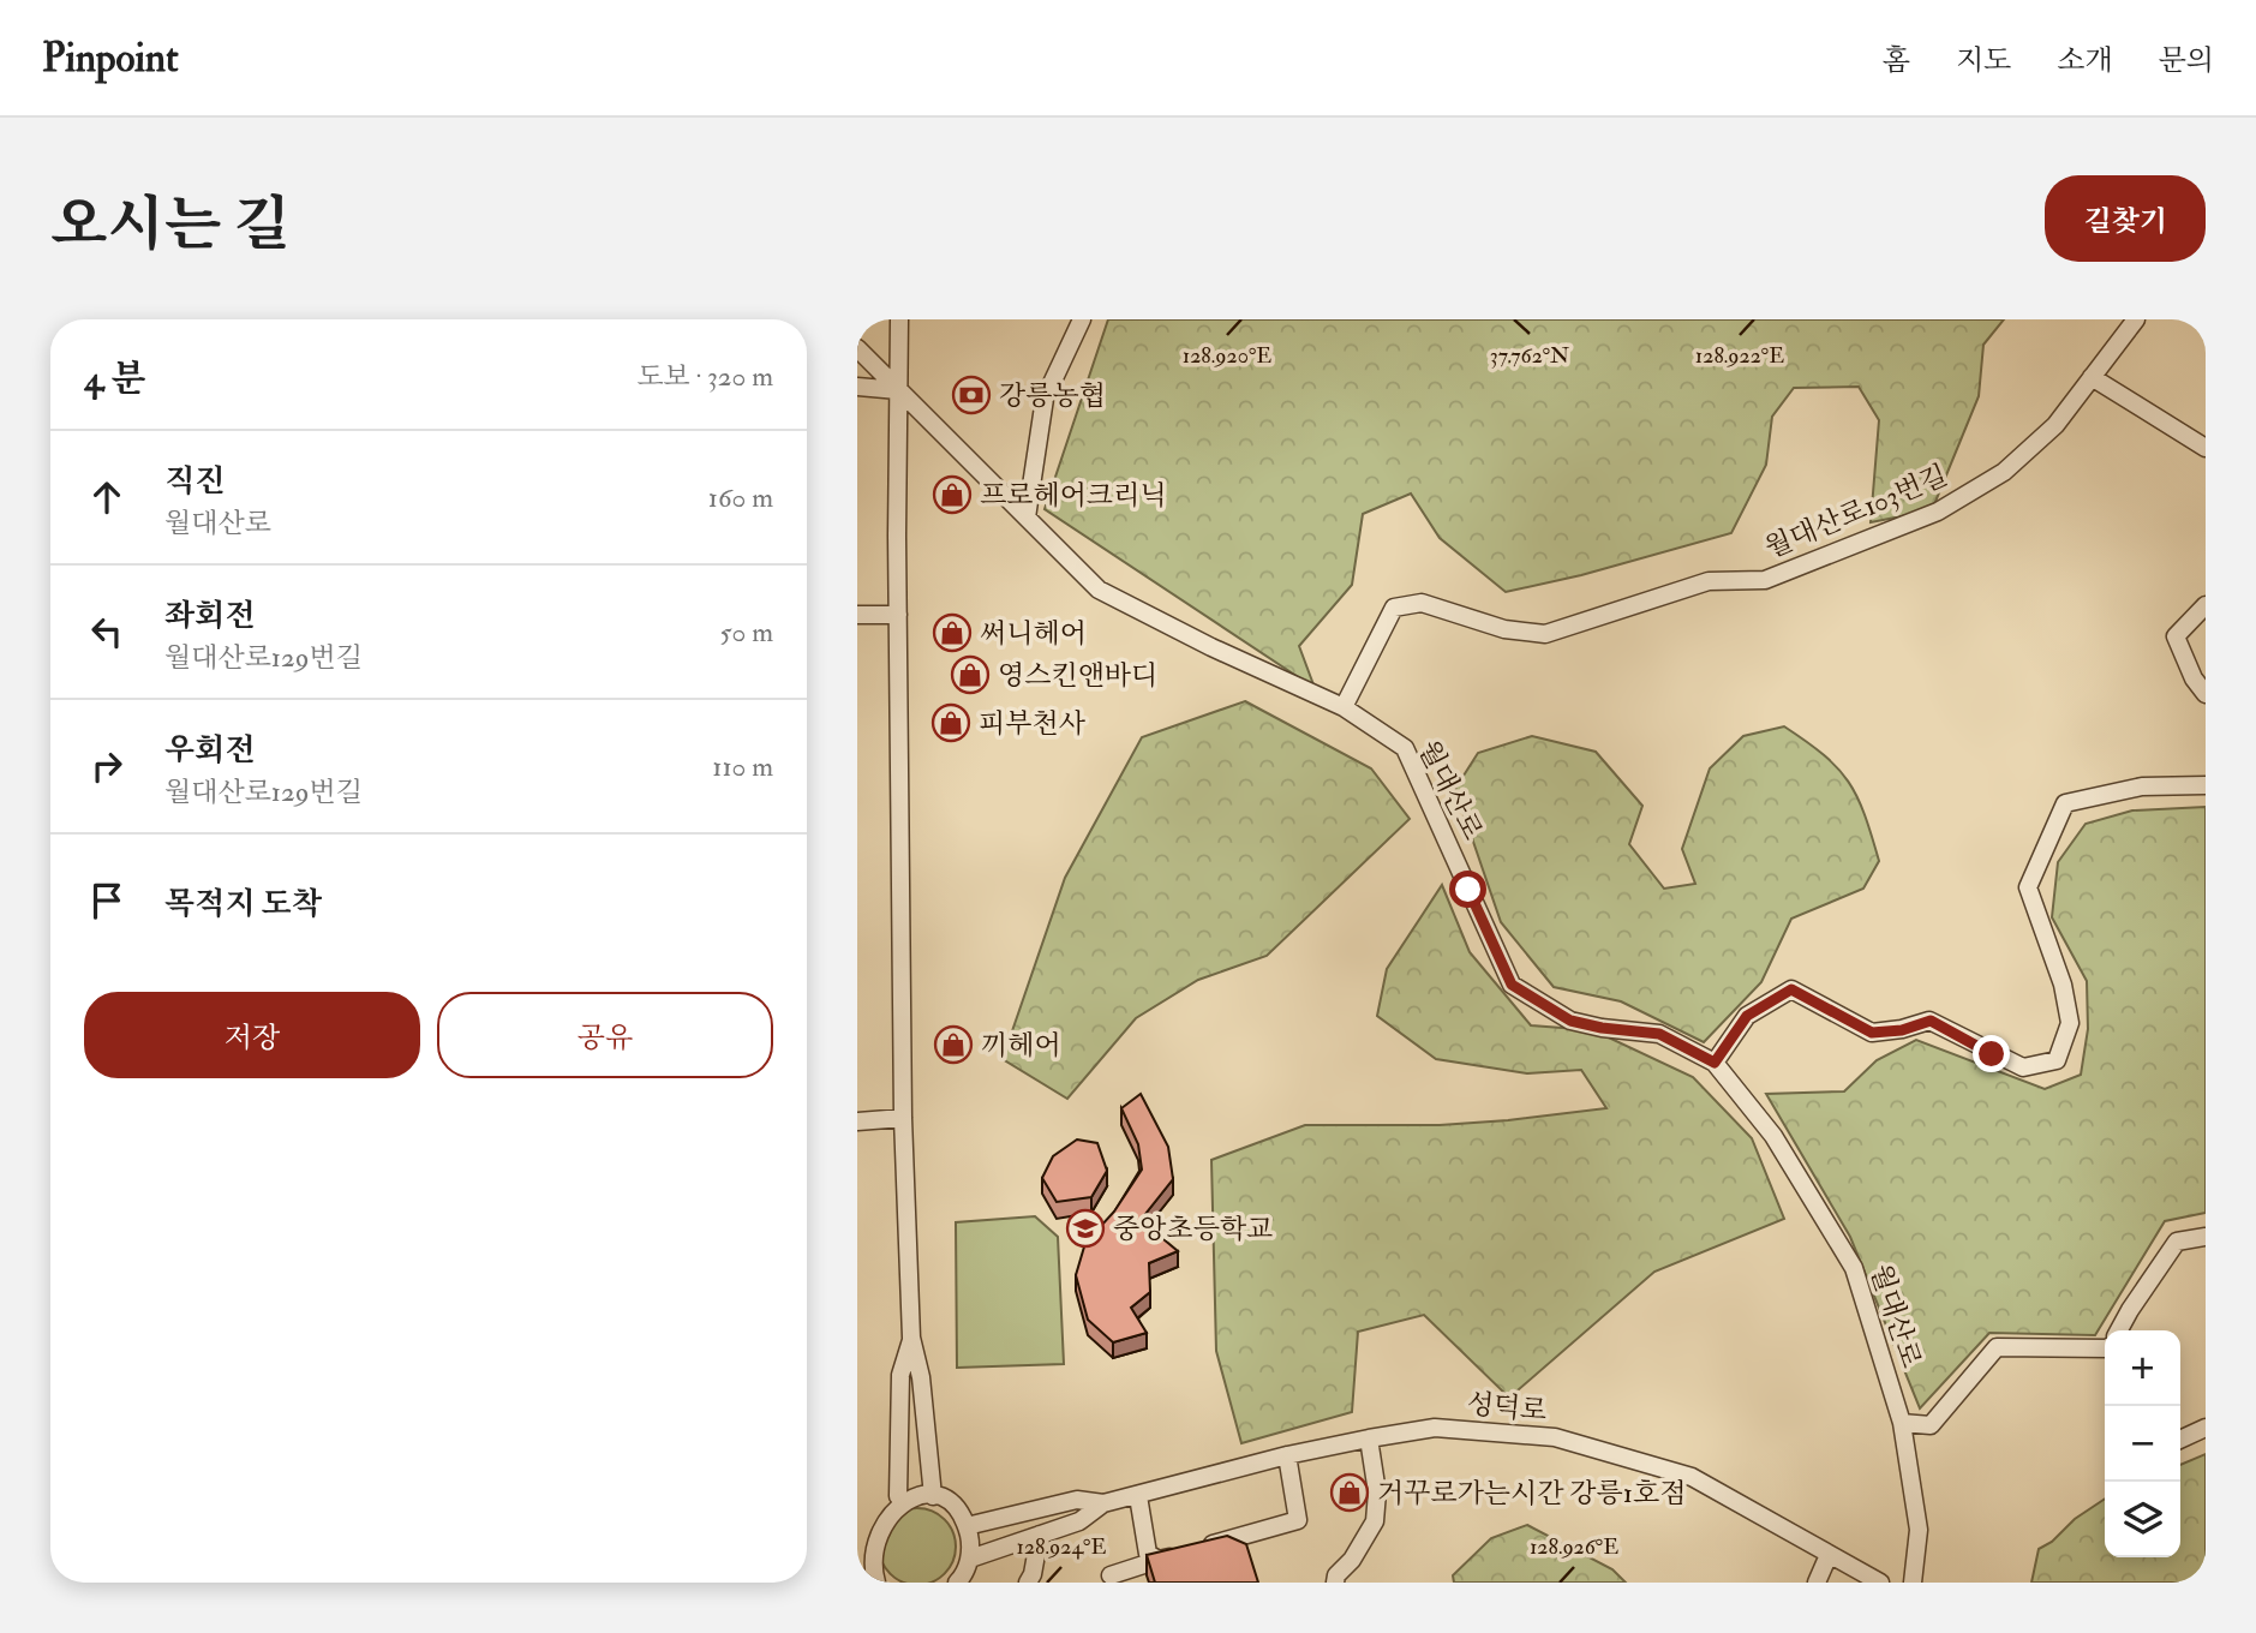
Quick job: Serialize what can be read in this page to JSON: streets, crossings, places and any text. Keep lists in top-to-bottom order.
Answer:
{
  "streets": {
    "street": ["월대산로103번길", "월대산로", "성덕로"]
  },
  "crossings": [
    ["월대산로103번길", "월대산로"]
  ],
  "places": {
    "bank": ["강릉농협"],
    "shop": [
      "프로헤어크리닉",
      "써니헤어",
      "영스킨앤바디",
      "피부천사",
      "끼헤어",
      "거꾸로가는시간 강릉1호점"
    ],
    "school or university": ["중앙초등학교"]
  },
  "page": {
    "header": "Pinpoint",
    "nav": [
      "홈",
      "지도",
      "소개",
      "문의"
    ],
    "buttons": [
      "길찾기",
      ["저장", "공유"]
    ],
    "title": "오시는 길",
    "heading": ["4 분", "도보 · 320 m"],
    "list": [
      ["직진", "월대산로", "160 m"],
      ["좌회전", "월대산로129번길", "50 m"],
      ["우회전", "월대산로129번길", "110 m"],
      "목적지 도착"
    ],
    "map_buttons": ["+", "−"]
  },
  "coordinates": [
    "37.762°N",
    "128.920°E",
    "128.922°E",
    "128.924°E",
    "128.926°E"
  ]
}
